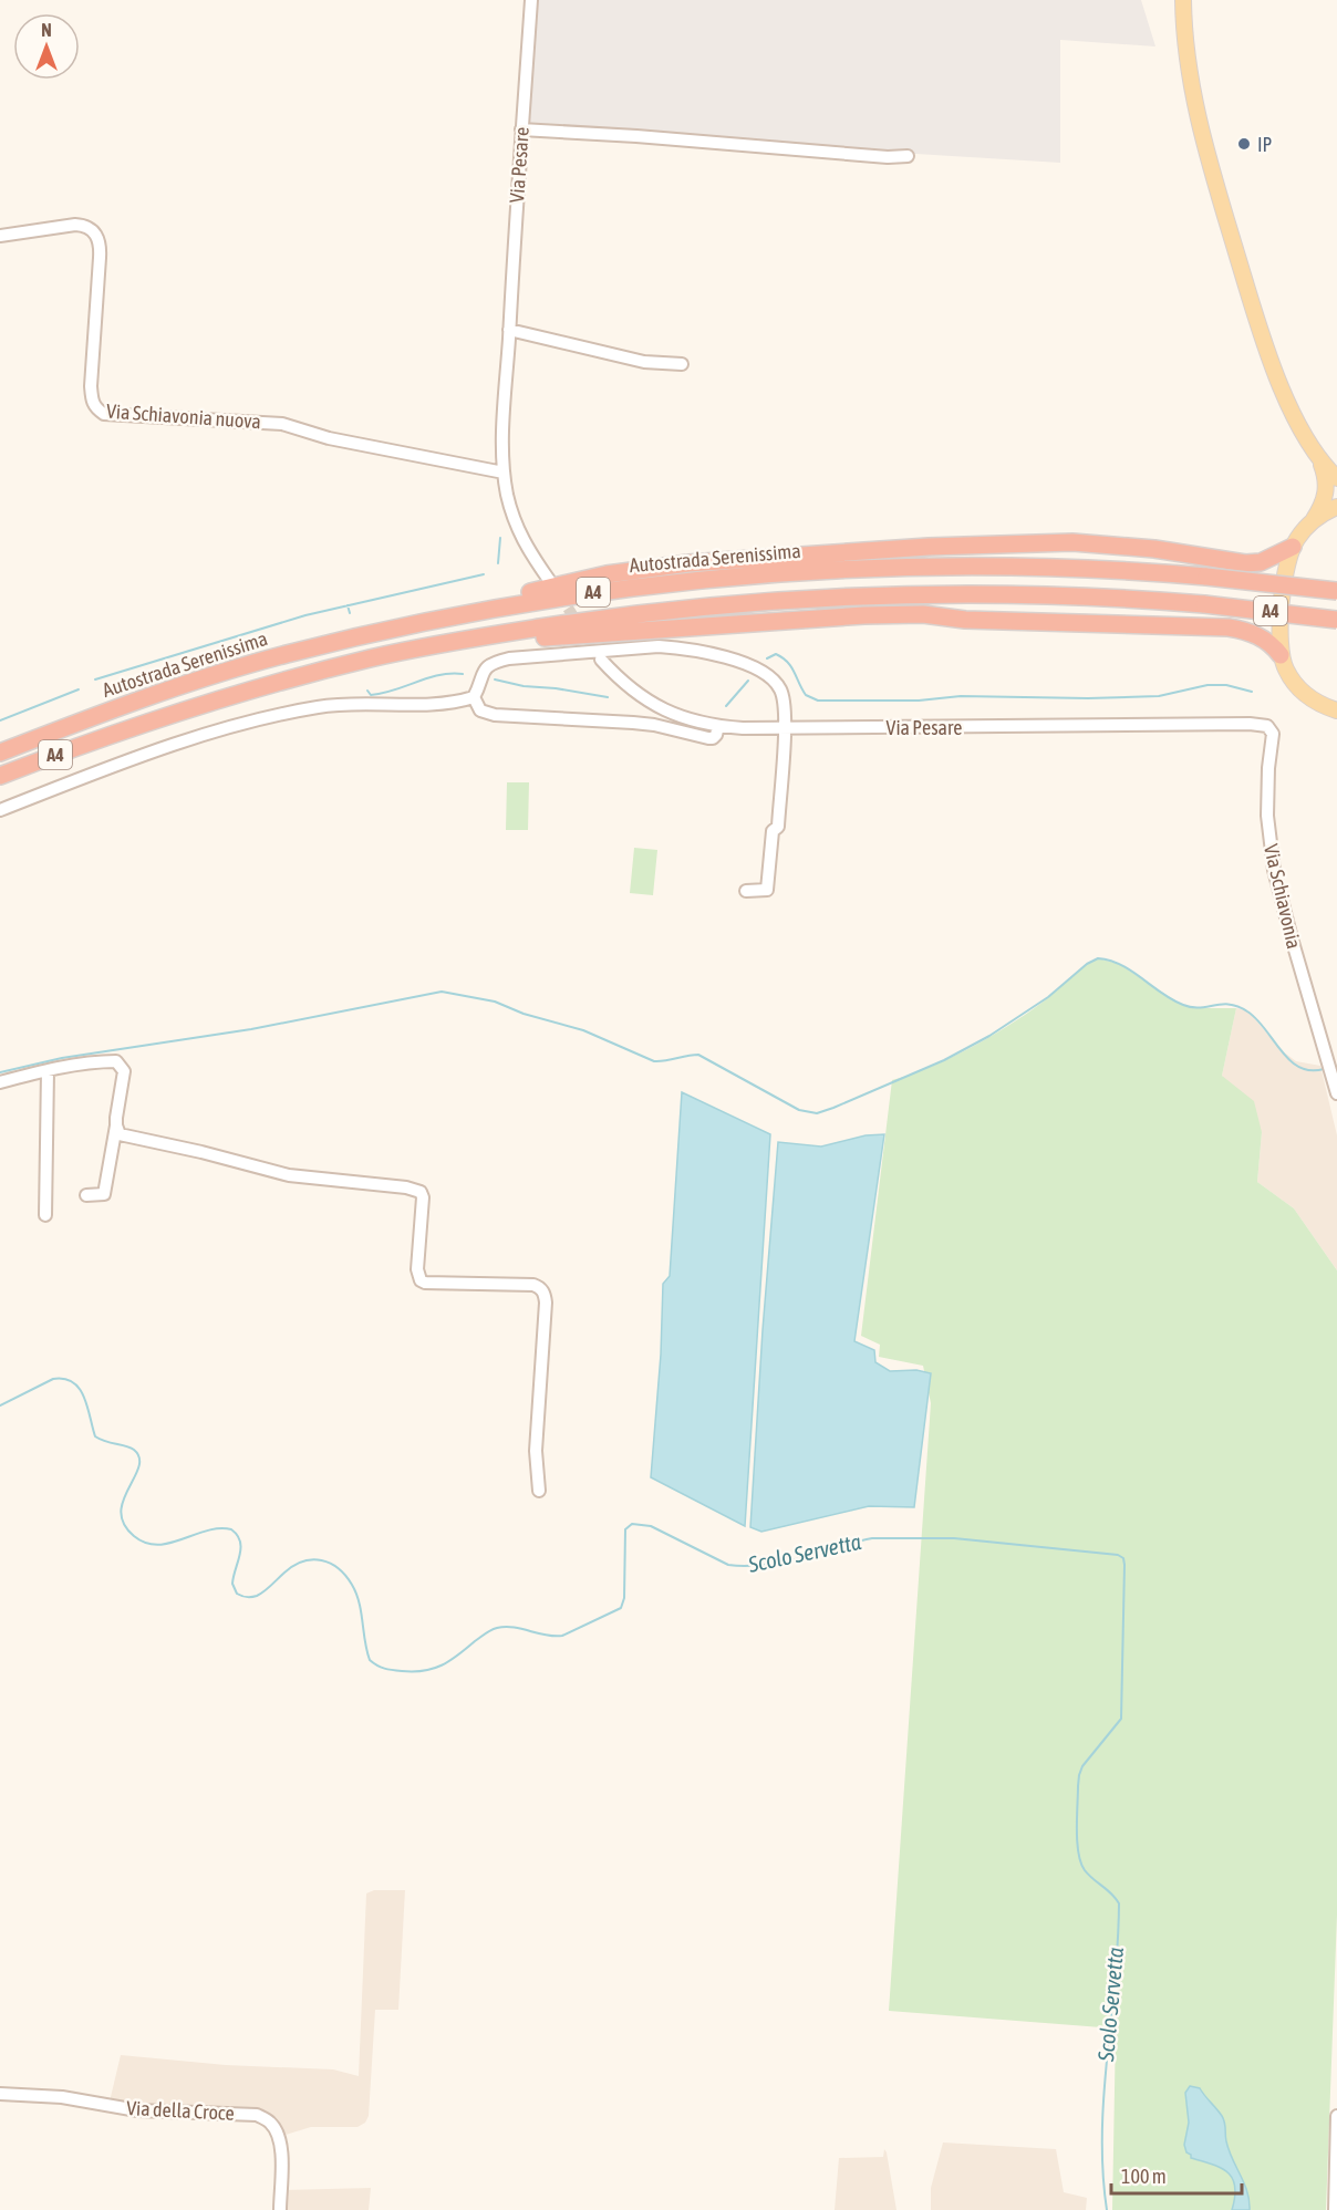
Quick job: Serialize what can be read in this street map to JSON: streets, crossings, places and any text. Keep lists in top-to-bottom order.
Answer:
{
  "streets": {
    "highway": ["Autostrada Serenissima", "A4"],
    "street": [
      "Via Pesare",
      "Via Schiavonia nuova",
      "Via Schiavonia",
      "Via della Croce"
    ]
  },
  "crossings": [
    ["Via Pesare", "Via Schiavonia nuova"],
    ["Via Pesare", "Via Schiavonia"]
  ],
  "water": ["Scolo Servetta"],
  "places": ["IP"],
  "scale_bar": "100 m",
  "north": "top"
}
